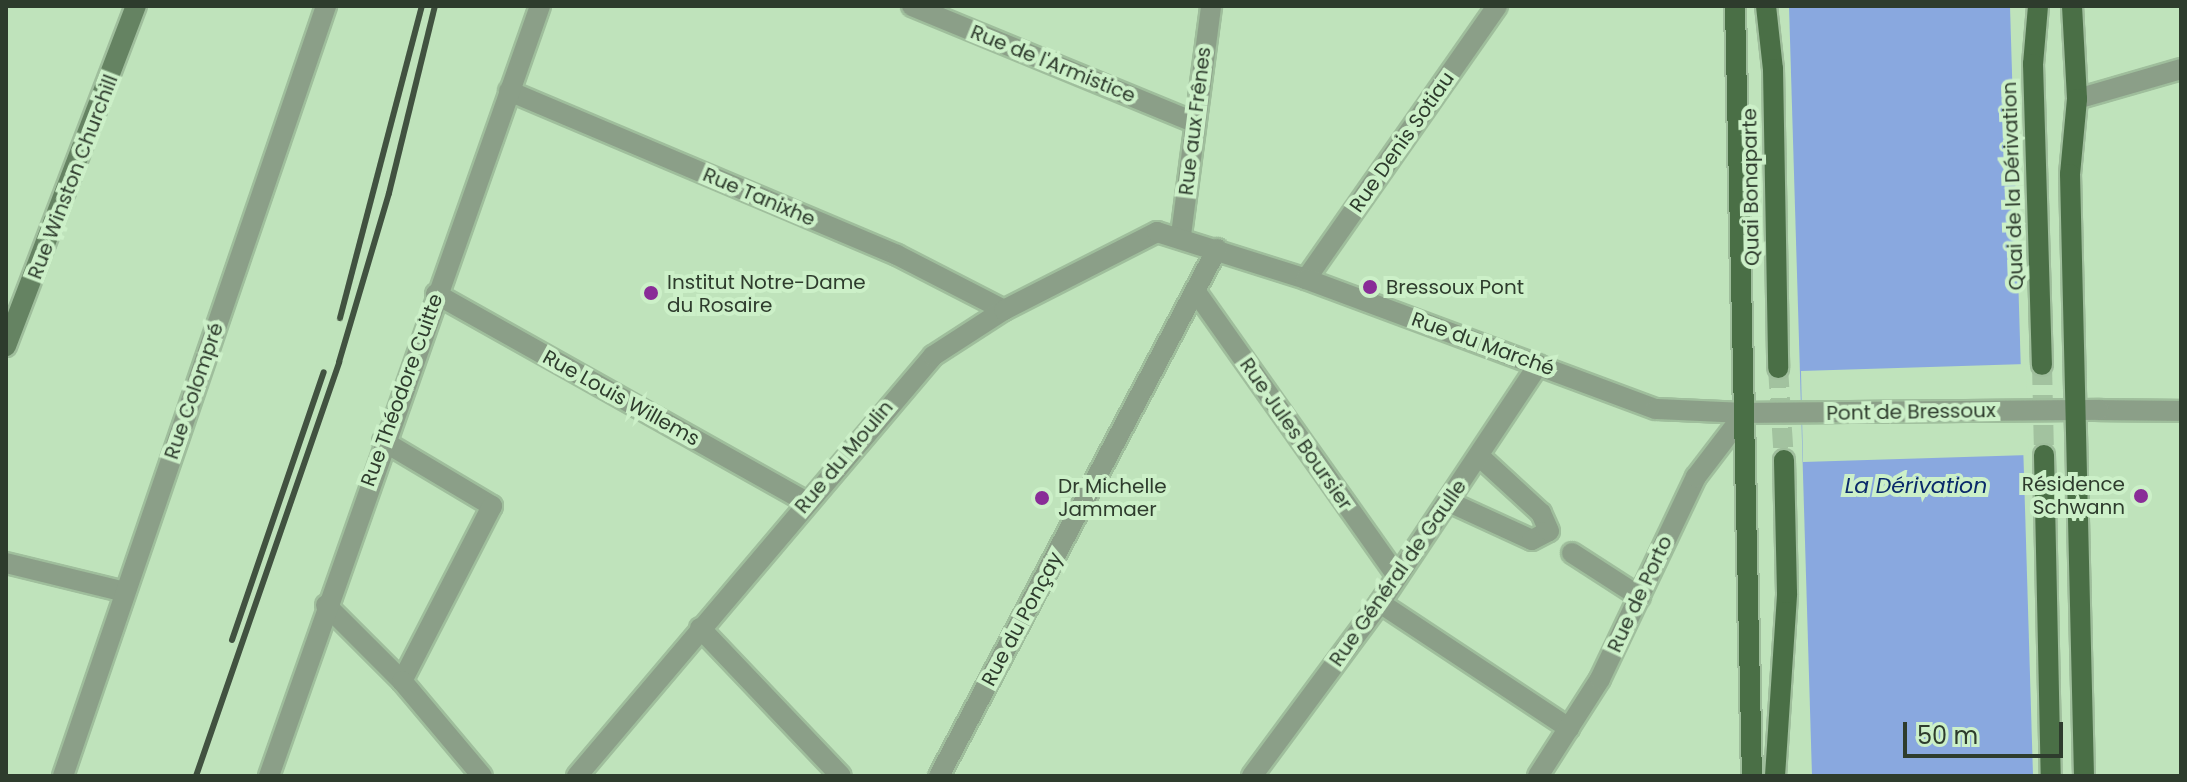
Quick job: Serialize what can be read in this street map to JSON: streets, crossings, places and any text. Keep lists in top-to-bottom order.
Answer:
{
  "streets": {
    "main road": ["Rue Winston Churchill", "Quai de la Dérivation", "Quai Bonaparte"],
    "street": [
      "Rue de l'Armistice",
      "Rue aux Frênes",
      "Rue Denis Sotiau",
      "Rue Tanixhe",
      "Rue du Marché",
      "Rue Théodore Cuitte",
      "Rue Colompré",
      "Rue Louis Willems",
      "Pont de Bressoux",
      "Rue Jules Boursier",
      "Rue du Moulin",
      "Rue Général de Gaulle",
      "Rue de Porto",
      "Rue du Ponçay"
    ]
  },
  "crossings": [
    ["Rue de l'Armistice", "Rue aux Frênes"],
    ["Rue aux Frênes", "Rue du Marché"],
    ["Rue aux Frênes", "Rue du Moulin"],
    ["Rue Denis Sotiau", "Rue du Marché"],
    ["Rue Tanixhe", "Rue Théodore Cuitte"],
    ["Rue Tanixhe", "Rue du Moulin"],
    ["Rue du Marché", "Pont de Bressoux"],
    ["Rue du Marché", "Rue du Moulin"],
    ["Rue du Marché", "Rue Général de Gaulle"],
    ["Rue du Marché", "Rue de Porto"],
    ["Rue du Marché", "Rue du Ponçay"],
    ["Rue Théodore Cuitte", "Rue Louis Willems"],
    ["Rue Louis Willems", "Rue du Moulin"],
    ["Pont de Bressoux", "Rue de Porto"],
    ["Rue Jules Boursier", "Rue Général de Gaulle"],
    ["Rue Jules Boursier", "Rue du Ponçay"]
  ],
  "water": ["La Dérivation"],
  "places": [
    "Bressoux Pont",
    "Institut Notre-Dame du Rosaire",
    "Résidence Schwann",
    "Dr Michelle Jammaer"
  ],
  "scale_bar": "50 m"
}
